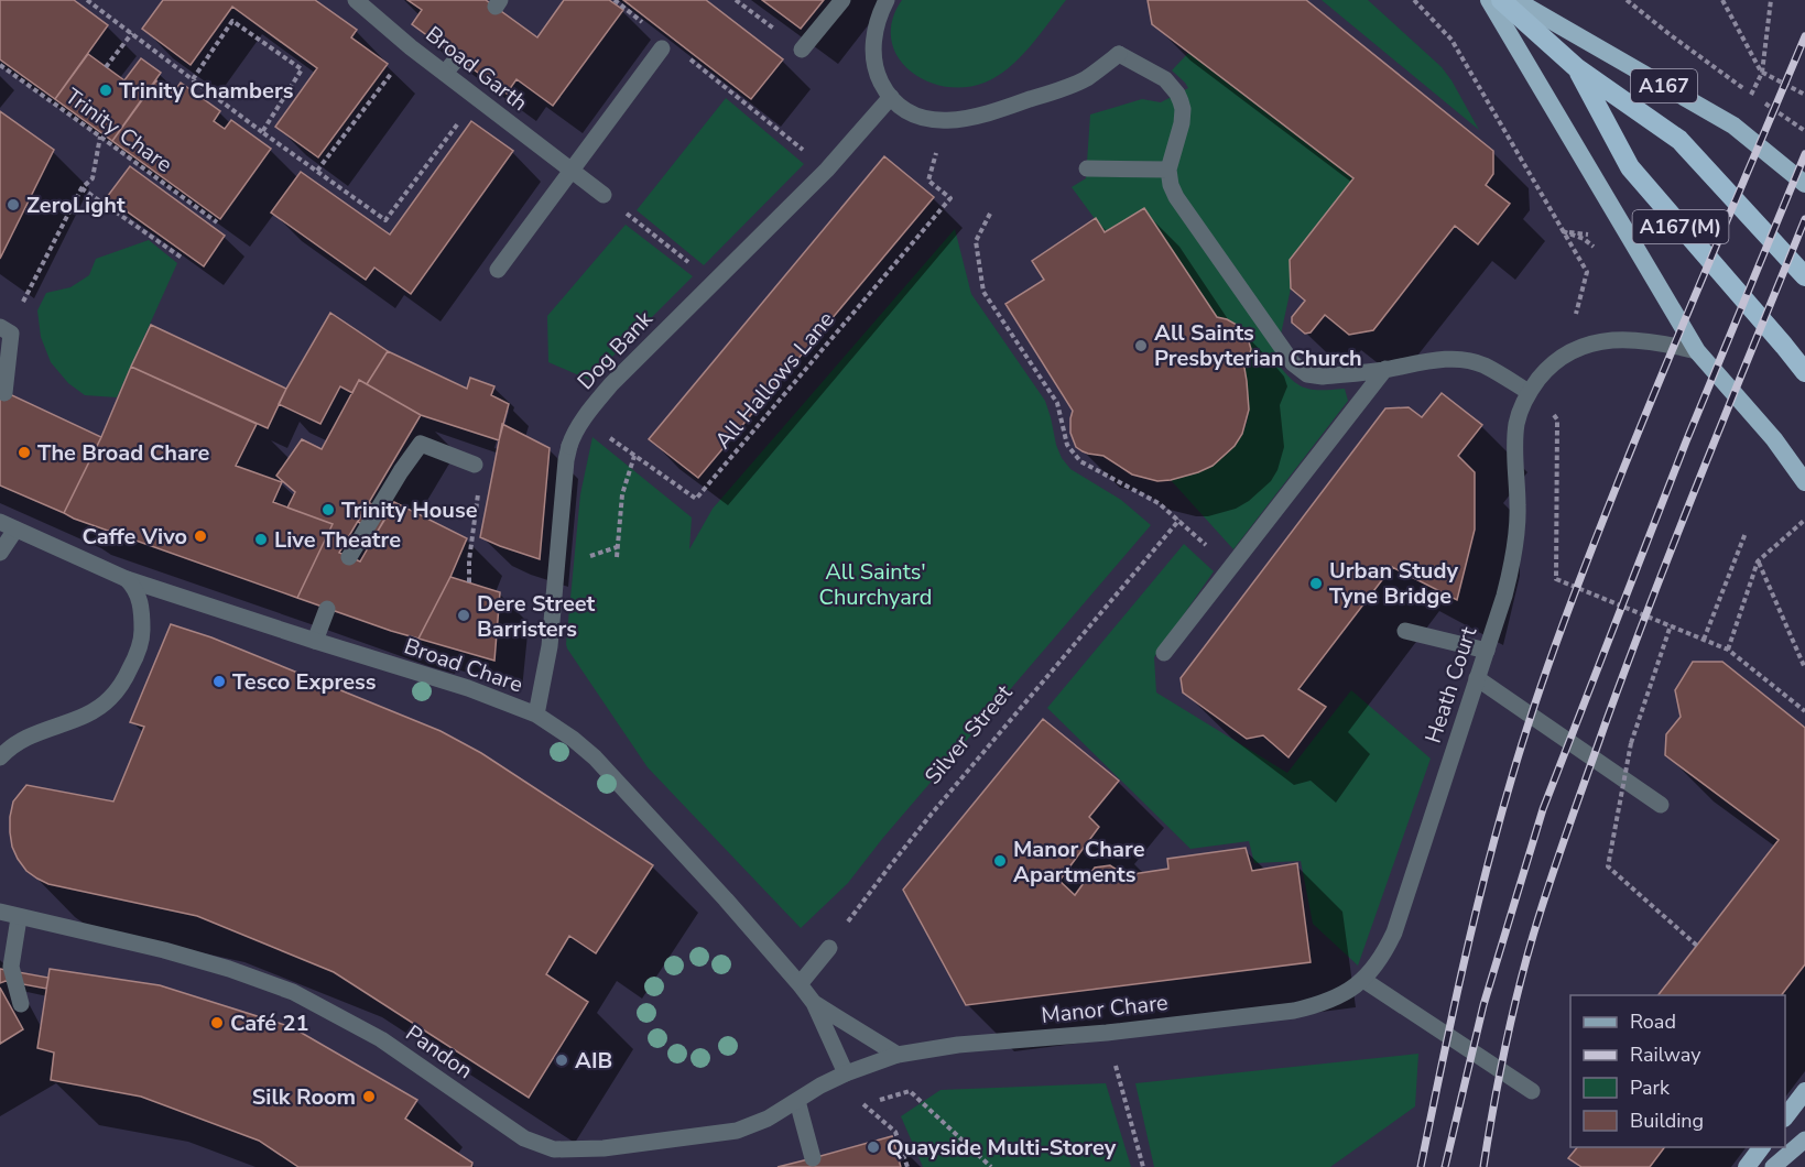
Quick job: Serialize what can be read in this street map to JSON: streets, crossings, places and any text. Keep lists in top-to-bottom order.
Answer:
{
  "streets": {
    "highway": ["A167", "A167(M)"],
    "street": [
      "Broad Garth",
      "Dog Bank",
      "Broad Chare",
      "Heath Court",
      "Manor Chare",
      "Pandon"
    ],
    "path": ["Trinity Chare", "All Hallows Lane", "Silver Street"]
  },
  "crossings": [
    ["Dog Bank", "All Hallows Lane"],
    ["Dog Bank", "Broad Chare"],
    ["Broad Chare", "Manor Chare"],
    ["Broad Chare", "Pandon"],
    ["Heath Court", "Manor Chare"],
    ["Manor Chare", "Pandon"]
  ],
  "parks": ["All Saints' Churchyard"],
  "places": [
    "Trinity Chambers",
    "ZeroLight",
    "All Saints Presbyterian Church",
    "The Broad Chare",
    "Trinity House",
    "Caffe Vivo",
    "Live Theatre",
    "Urban Study Tyne Bridge",
    "Dere Street Barristers",
    "Tesco Express",
    "Manor Chare Apartments",
    "Café 21",
    "AIB",
    "Silk Room",
    "Quayside Multi-Storey"
  ],
  "legend": [
    "Road",
    "Railway",
    "Park",
    "Building"
  ]
}
